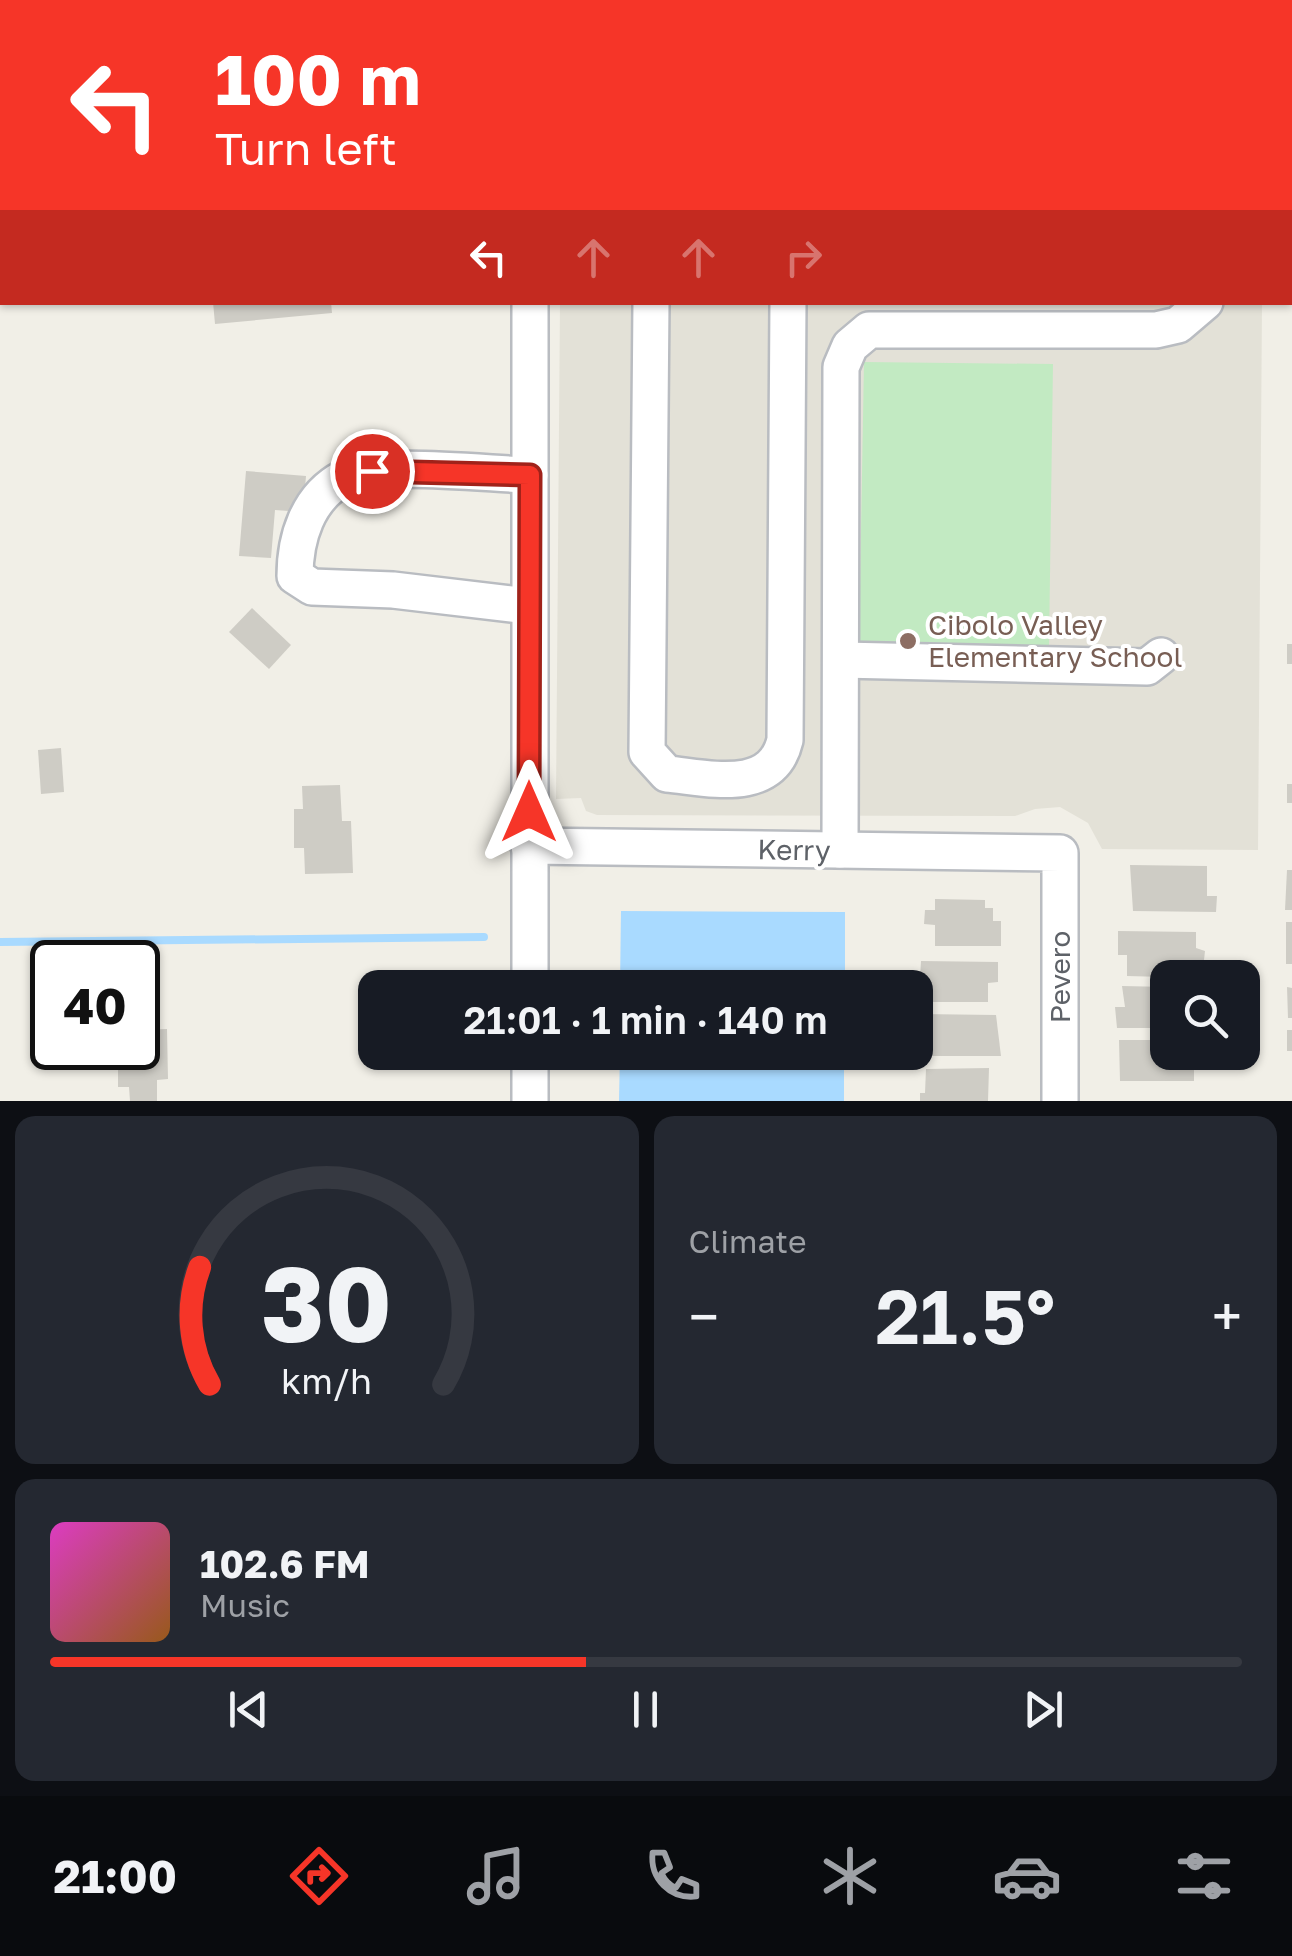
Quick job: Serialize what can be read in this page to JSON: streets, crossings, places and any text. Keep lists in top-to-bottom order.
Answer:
{
  "streets": {
    "street": ["Kerry", "Pevero"]
  },
  "crossings": [
    ["Kerry", "Pevero"]
  ],
  "places": ["Cibolo Valley Elementary School"],
  "page": {
    "turn": ["100 m", "Turn left"],
    "limit": "40",
    "trip": "21:01 · 1 min · 140 m",
    "tile": "Climate",
    "heat": ["−", "21.5°", "+"],
    "song": ["102.6 FM", "Music"],
    "tabs": "21:00",
    "gauge": ["30", "km/h"]
  }
}
